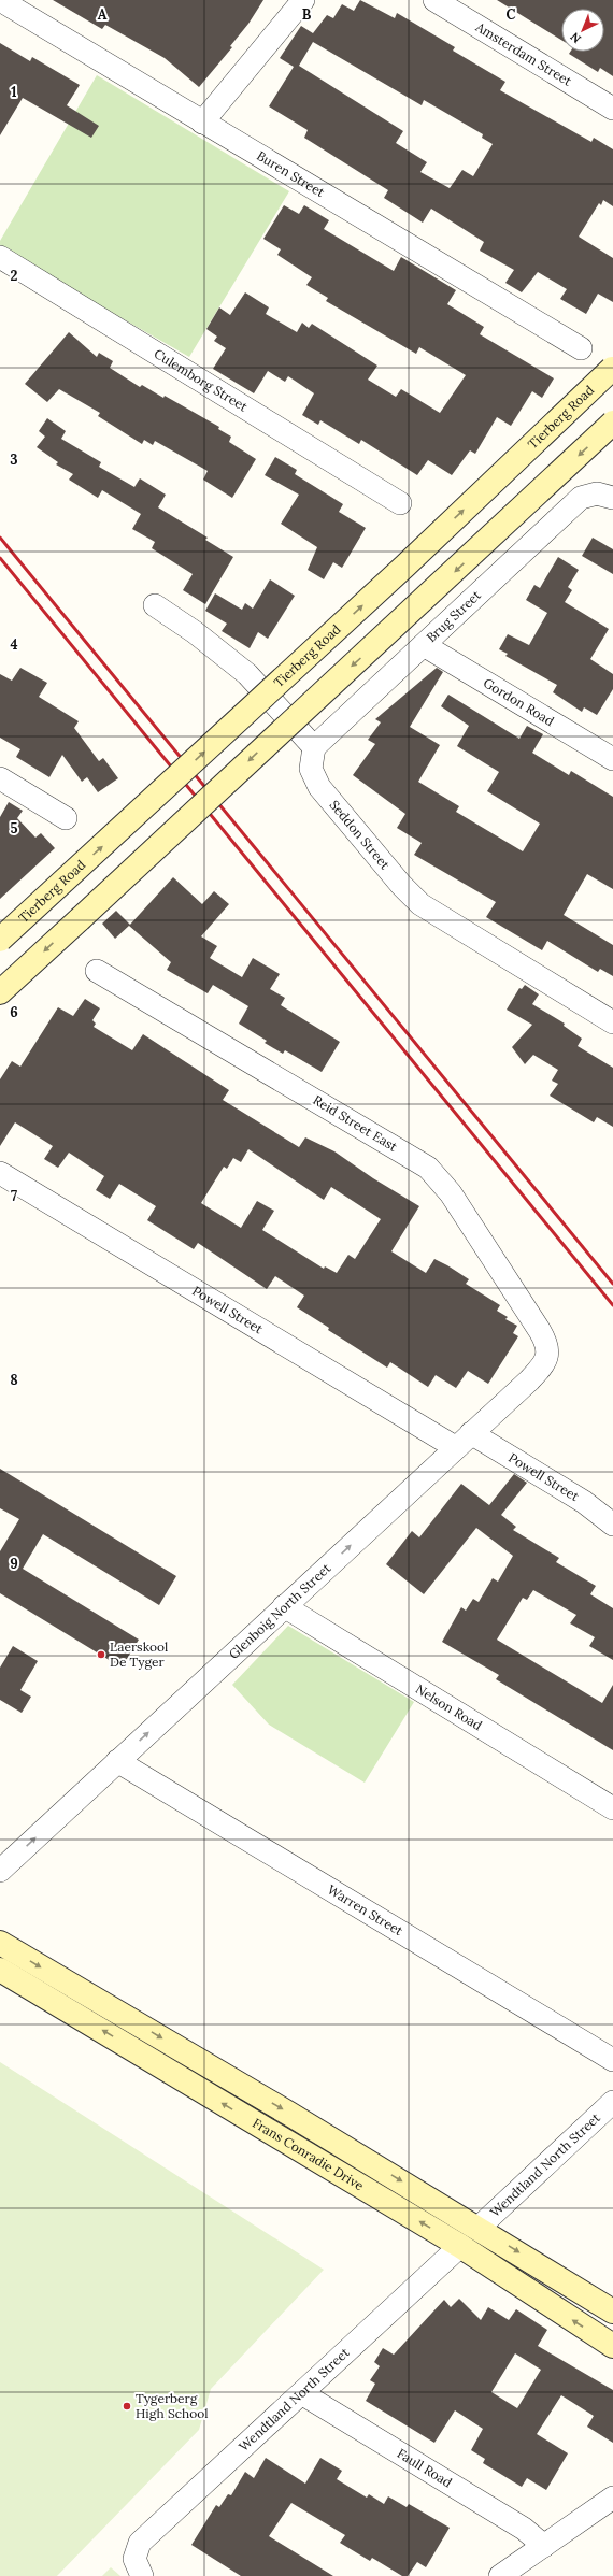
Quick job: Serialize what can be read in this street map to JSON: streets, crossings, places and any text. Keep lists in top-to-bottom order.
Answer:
{
  "streets": {
    "main road": ["Tierberg Road", "Frans Conradie Drive"],
    "street": [
      "Amsterdam Street",
      "Buren Street",
      "Culemborg Street",
      "Brug Street",
      "Gordon Road",
      "Seddon Street",
      "Reid Street East",
      "Powell Street",
      "Glenboig North Street",
      "Nelson Road",
      "Warren Street",
      "Wendtland North Street",
      "Faull Road"
    ]
  },
  "crossings": [
    ["Brug Street", "Gordon Road"],
    ["Brug Street", "Seddon Street"],
    ["Reid Street East", "Glenboig North Street"],
    ["Powell Street", "Glenboig North Street"],
    ["Glenboig North Street", "Nelson Road"],
    ["Glenboig North Street", "Warren Street"],
    ["Frans Conradie Drive", "Wendtland North Street"],
    ["Wendtland North Street", "Faull Road"]
  ],
  "one_way": ["Glenboig North Street"],
  "places": ["Laerskool De Tyger", "Tygerberg High School"],
  "north": "bottom left",
  "grid": {
    "columns": ["A", "B", "C"],
    "rows": [
      "1",
      "2",
      "3",
      "4",
      "5",
      "6",
      "7",
      "8",
      "9"
    ]
  }
}
